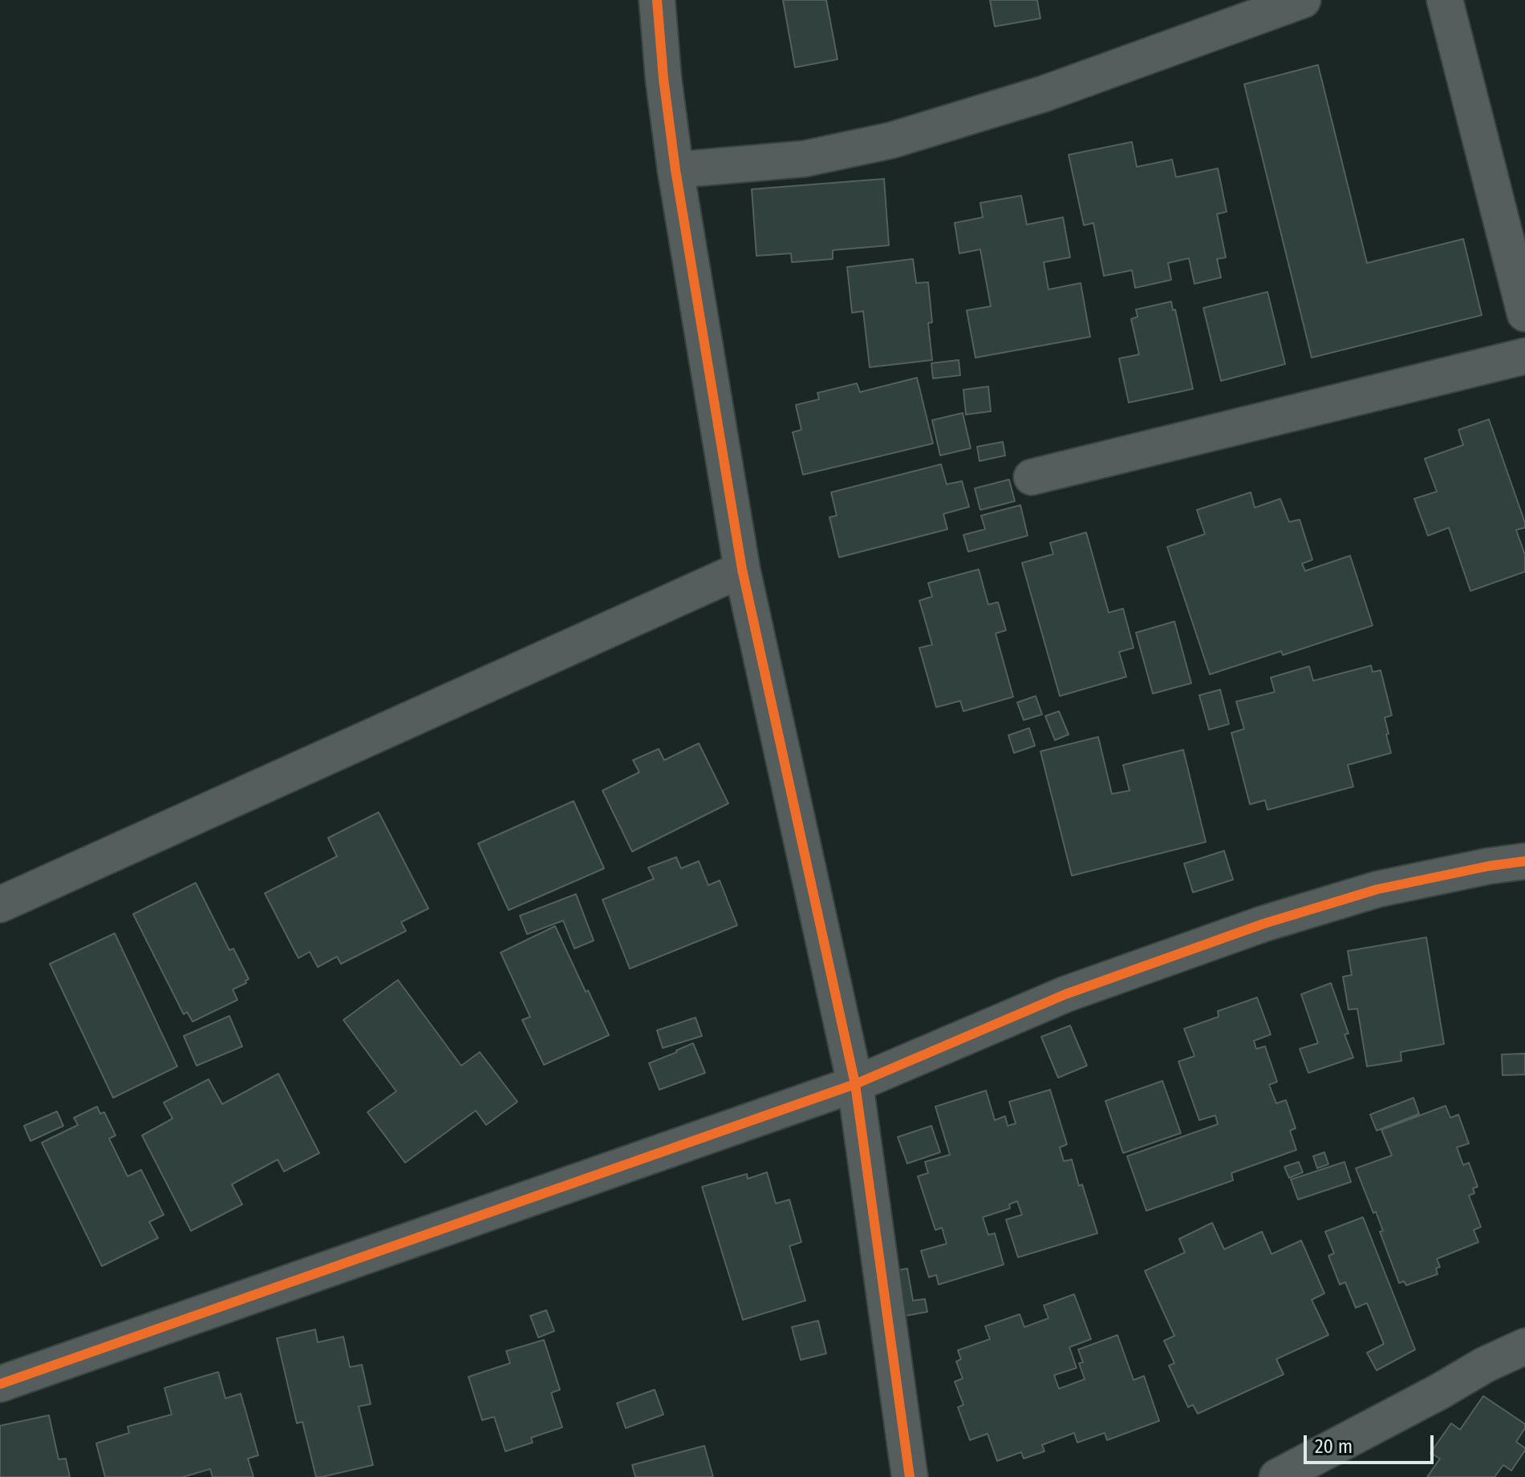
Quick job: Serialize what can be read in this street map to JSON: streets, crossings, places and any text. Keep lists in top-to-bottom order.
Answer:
{
  "scale_bar": "20 m"
}
